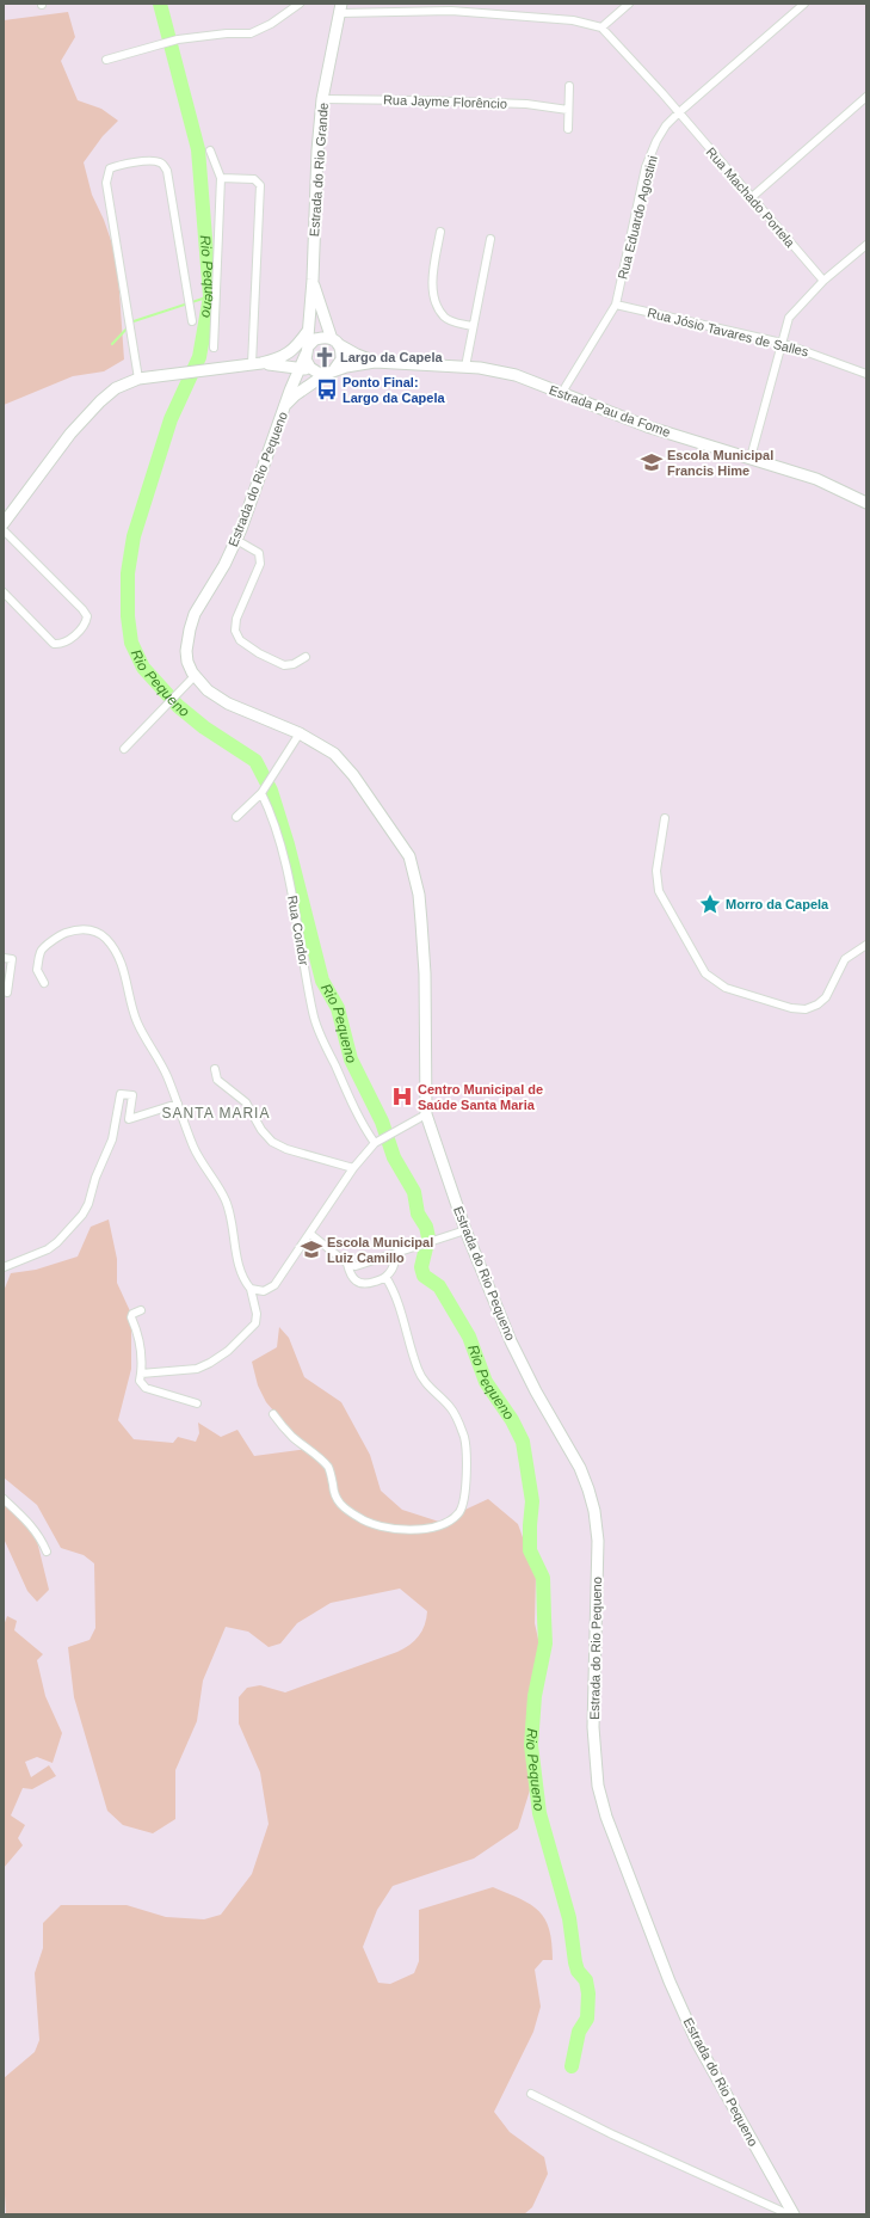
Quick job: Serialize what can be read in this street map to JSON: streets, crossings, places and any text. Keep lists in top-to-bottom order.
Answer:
{
  "streets": {
    "street": [
      "Rua Jayme Florêncio",
      "Estrada do Rio Grande",
      "Rua Machado Portela",
      "Rua Eduardo Agostini",
      "Rua Jósio Tavares de Salles",
      "Estrada Pau da Fome",
      "Estrada do Rio Pequeno",
      "Rua Condor"
    ]
  },
  "crossings": [
    ["Rua Jayme Florêncio", "Estrada do Rio Grande"],
    ["Estrada do Rio Grande", "Estrada Pau da Fome"],
    ["Estrada do Rio Grande", "Estrada do Rio Pequeno"],
    ["Rua Machado Portela", "Rua Eduardo Agostini"],
    ["Rua Eduardo Agostini", "Rua Jósio Tavares de Salles"],
    ["Rua Eduardo Agostini", "Estrada Pau da Fome"],
    ["Estrada Pau da Fome", "Estrada do Rio Pequeno"]
  ],
  "districts": ["SANTA MARIA"],
  "water": ["Rio Pequeno"],
  "places": {
    "church": ["Largo da Capela"],
    "bus stop": ["Ponto Final: Largo da Capela"],
    "school or university": ["Escola Municipal Francis Hime", "Escola Municipal Luiz Camillo"],
    "place": ["Morro da Capela"],
    "hospital": ["Centro Municipal de Saúde Santa Maria"]
  }
}
